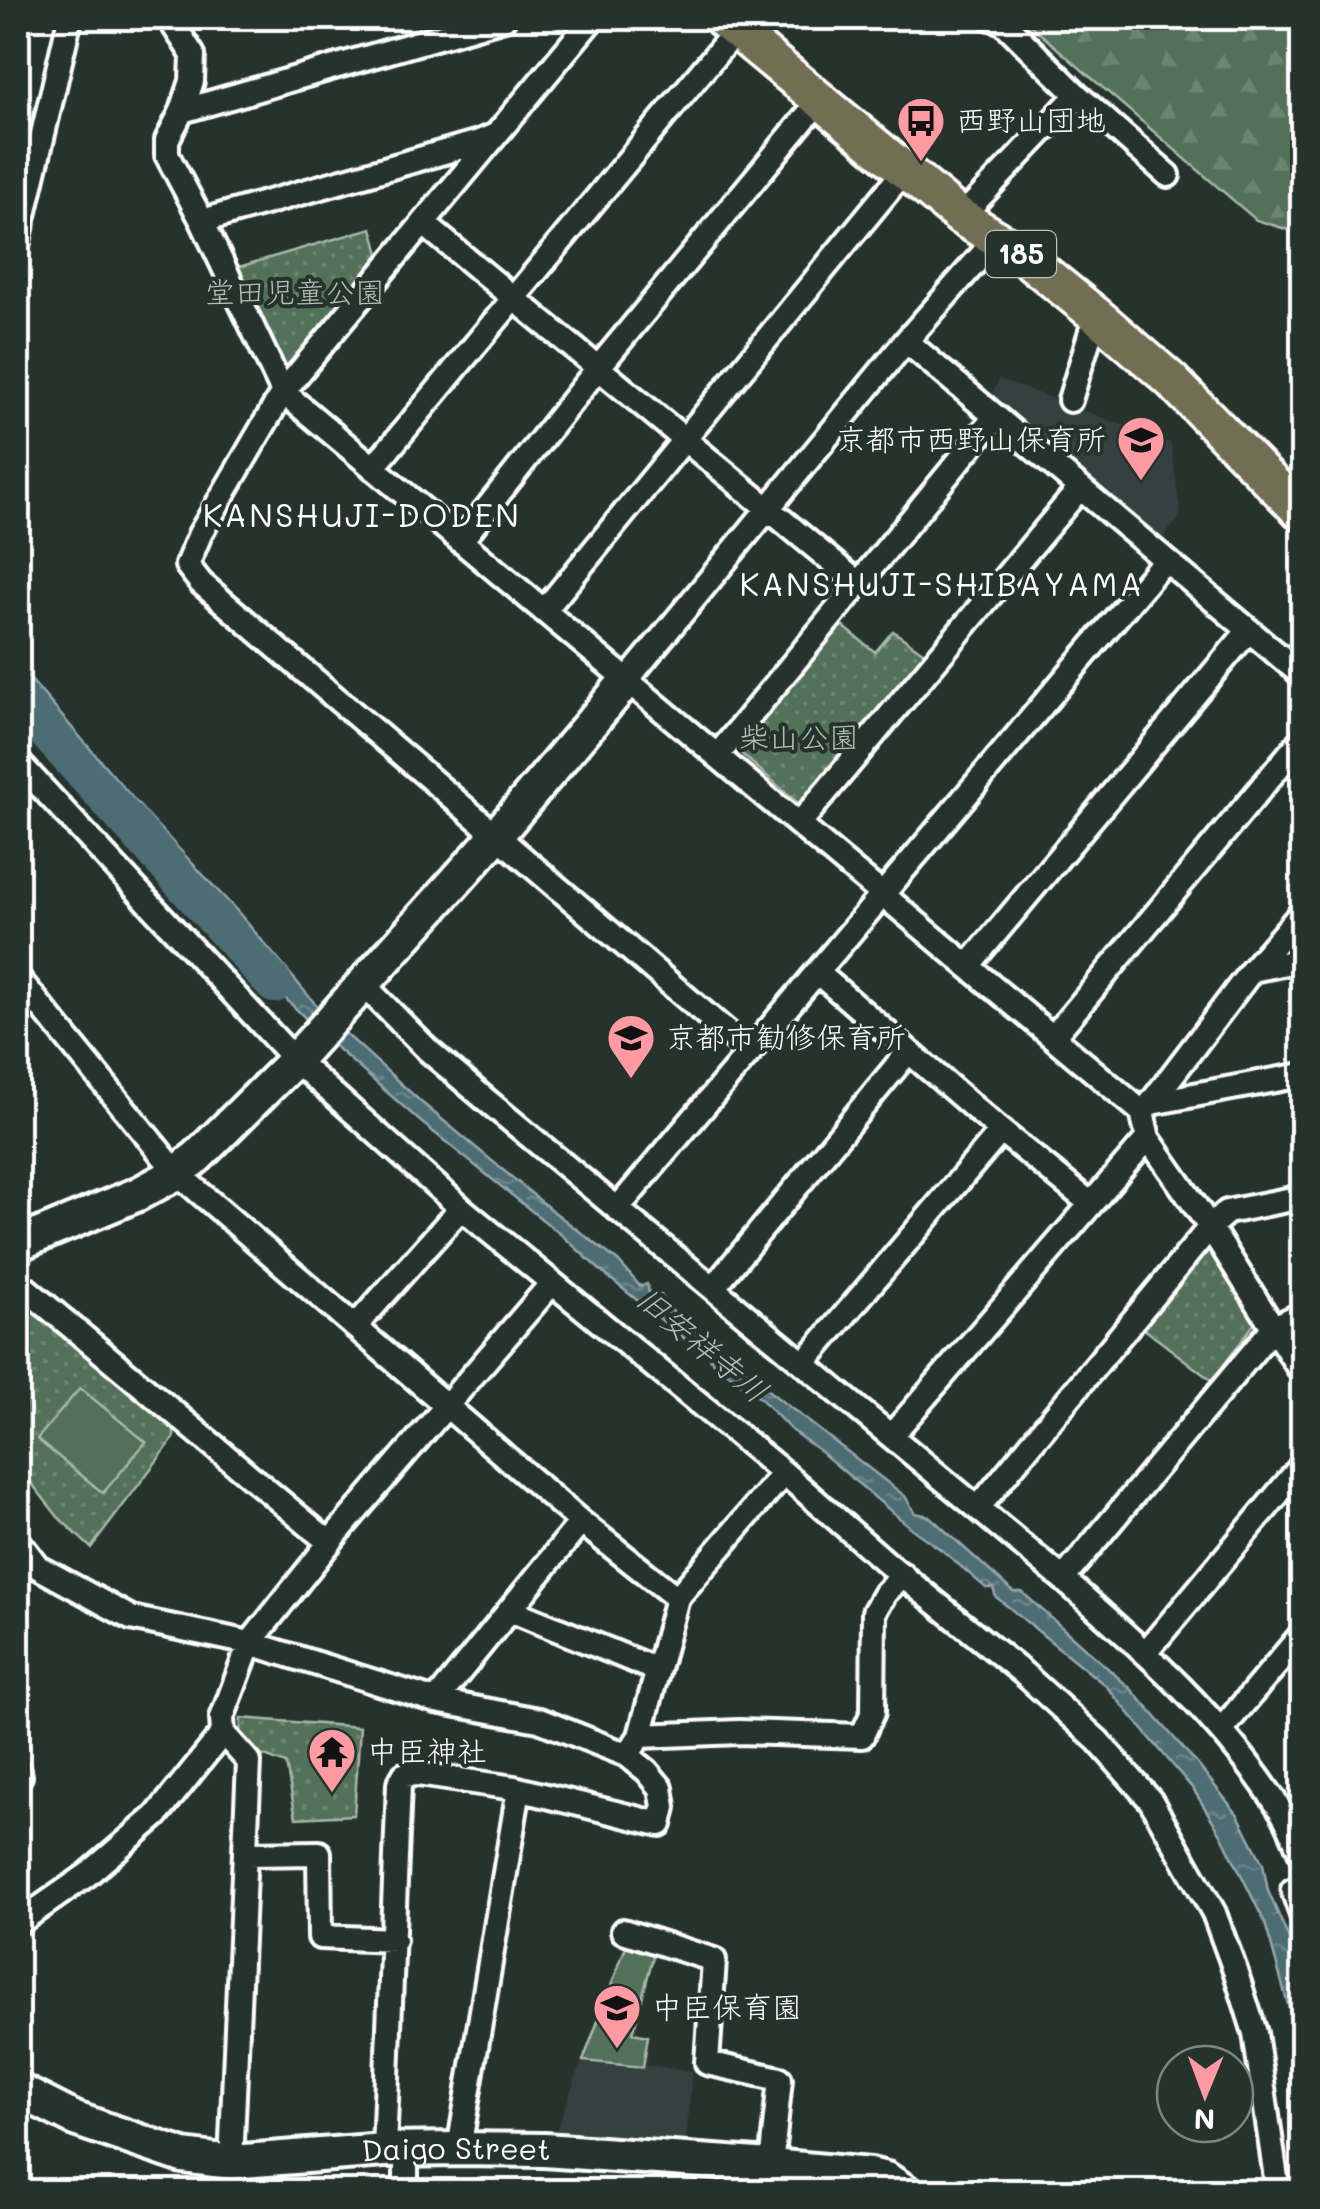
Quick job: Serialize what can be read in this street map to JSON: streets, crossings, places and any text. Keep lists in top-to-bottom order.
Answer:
{
  "streets": {
    "main road": ["185", "Daigo Street"]
  },
  "districts": ["KANSHUJI-DODEN", "KANSHUJI-SHIBAYAMA"],
  "water": ["旧安祥寺川"],
  "parks": ["堂田児童公園", "柴山公園"],
  "places": {
    "bus stop": ["西野山団地"],
    "school or university": ["京都市西野山保育所", "京都市勧修保育所", "中臣保育園"],
    "temple": ["中臣神社"]
  },
  "north": "bottom"
}
